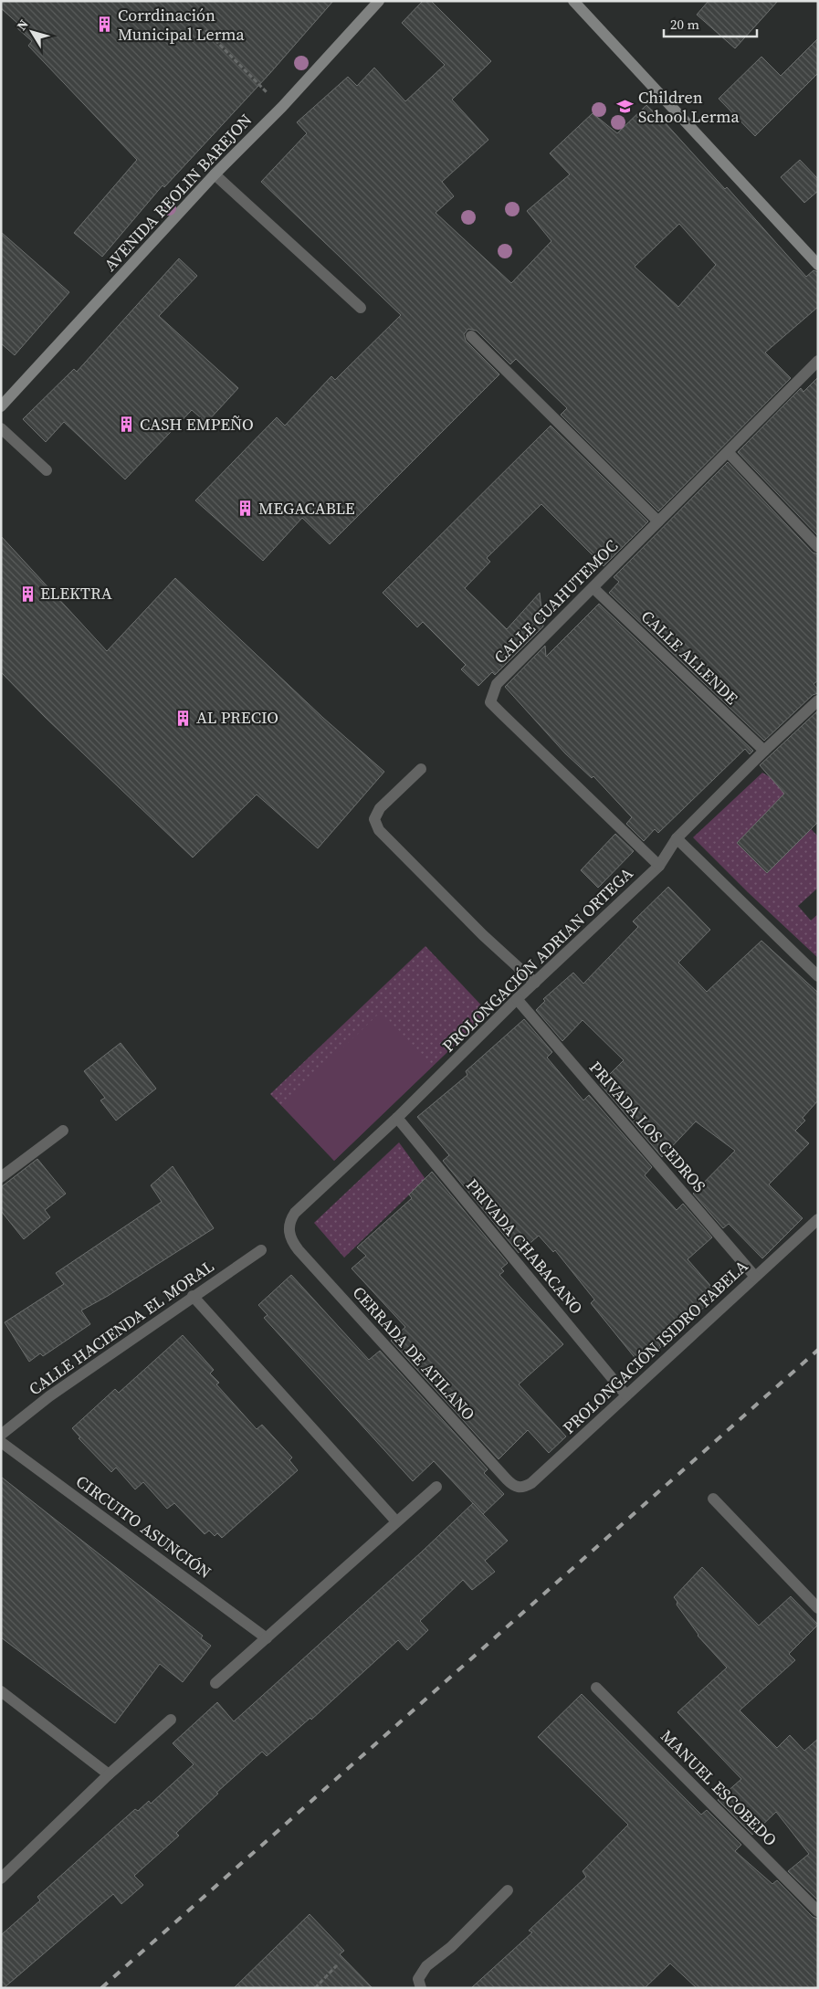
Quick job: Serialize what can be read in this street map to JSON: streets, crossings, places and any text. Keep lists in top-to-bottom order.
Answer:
{
  "streets": {
    "main road": ["AVENIDA REOLIN BAREJON"],
    "street": [
      "CALLE CUAHUTEMOC",
      "CALLE ALLENDE",
      "PROLONGACIÓN ADRIAN ORTEGA",
      "PRIVADA LOS CEDROS",
      "PRIVADA CHABACANO",
      "CALLE HACIENDA EL MORAL",
      "PROLONGACIÓN ISIDRO FABELA",
      "CERRADA DE ATILANO",
      "CIRCUITO ASUNCIÓN",
      "MANUEL ESCOBEDO"
    ]
  },
  "crossings": [
    ["CALLE CUAHUTEMOC", "CALLE ALLENDE"],
    ["CALLE CUAHUTEMOC", "PROLONGACIÓN ADRIAN ORTEGA"],
    ["CALLE ALLENDE", "PROLONGACIÓN ADRIAN ORTEGA"],
    ["PROLONGACIÓN ADRIAN ORTEGA", "PRIVADA LOS CEDROS"],
    ["PROLONGACIÓN ADRIAN ORTEGA", "PRIVADA CHABACANO"],
    ["PROLONGACIÓN ADRIAN ORTEGA", "CERRADA DE ATILANO"],
    ["PRIVADA LOS CEDROS", "PROLONGACIÓN ISIDRO FABELA"],
    ["PRIVADA CHABACANO", "PROLONGACIÓN ISIDRO FABELA"],
    ["PROLONGACIÓN ISIDRO FABELA", "CERRADA DE ATILANO"]
  ],
  "places": {
    "building": [
      "Corrdinación Municipal Lerma",
      "CASH EMPEÑO",
      "MEGACABLE",
      "ELEKTRA",
      "AL PRECIO"
    ],
    "school or university": ["Children School Lerma"]
  },
  "scale_bar": "20 m",
  "north": "top left"
}
